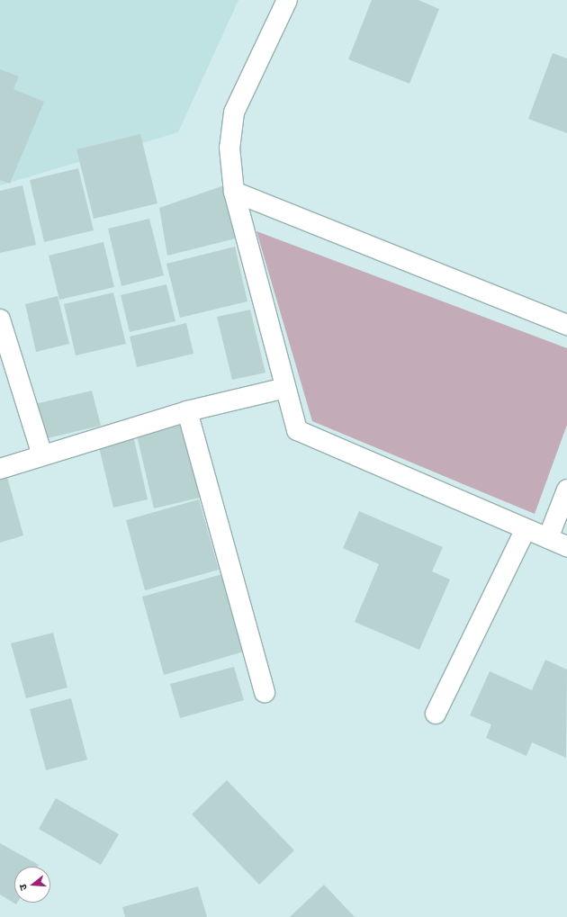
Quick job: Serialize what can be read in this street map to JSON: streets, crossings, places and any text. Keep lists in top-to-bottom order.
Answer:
{
  "north": "left"
}
